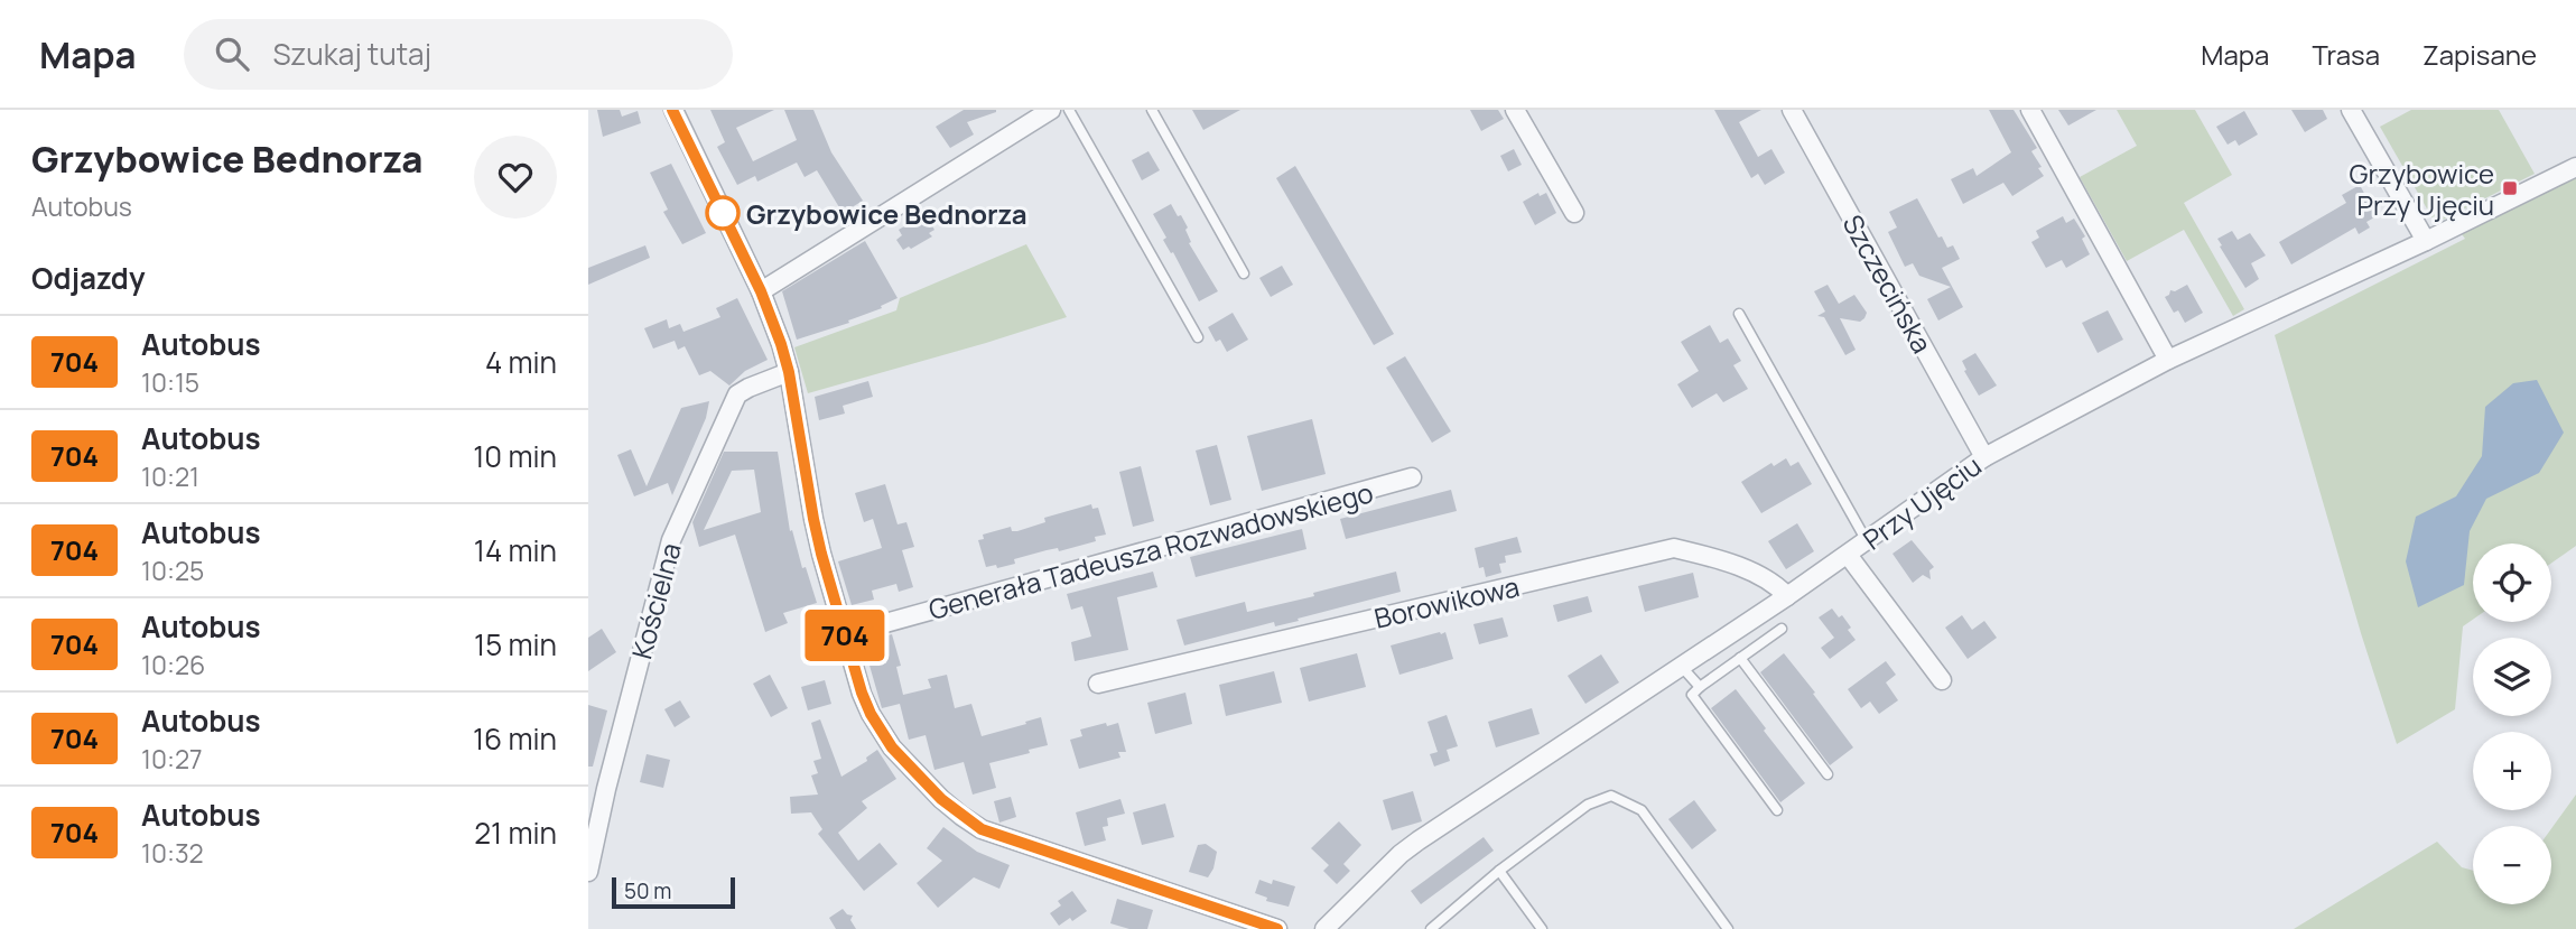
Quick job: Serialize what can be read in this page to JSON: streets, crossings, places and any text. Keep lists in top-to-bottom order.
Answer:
{
  "streets": {
    "street": [
      "Szczecińska",
      "Przy Ujęciu",
      "Generała Tadeusza Rozwadowskiego",
      "Kościelna",
      "Borowikowa"
    ]
  },
  "crossings": [
    ["Szczecińska", "Przy Ujęciu"],
    ["Przy Ujęciu", "Borowikowa"]
  ],
  "places": {
    "transit": ["Grzybowice Przy Ujęciu"],
    "other": ["Grzybowice Bednorza"]
  },
  "lines": ["bus line 704"],
  "scale_bar": "50 m",
  "page": {
    "header": "Mapa",
    "search": "Szukaj tutaj",
    "nav": ["Mapa", "Trasa", "Zapisane"],
    "heading": [
      ["Grzybowice Bednorza", "Autobus"],
      "Odjazdy"
    ],
    "on_map": "704",
    "list": [
      {
        "mark": "704",
        "name": "Autobus",
        "note": "10:15",
        "value": "4 min"
      },
      {
        "mark": "704",
        "name": "Autobus",
        "note": "10:21",
        "value": "10 min"
      },
      {
        "mark": "704",
        "name": "Autobus",
        "note": "10:25",
        "value": "14 min"
      },
      {
        "mark": "704",
        "name": "Autobus",
        "note": "10:26",
        "value": "15 min"
      },
      {
        "mark": "704",
        "name": "Autobus",
        "note": "10:27",
        "value": "16 min"
      },
      {
        "mark": "704",
        "name": "Autobus",
        "note": "10:32",
        "value": "21 min"
      }
    ],
    "map_buttons": ["+", "−"],
    "scale": "50 m"
  }
}
